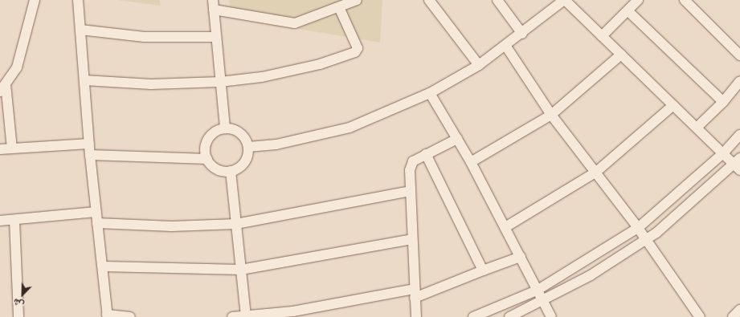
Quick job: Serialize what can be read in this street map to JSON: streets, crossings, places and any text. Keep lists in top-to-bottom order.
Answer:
{
  "north": "bottom left"
}
